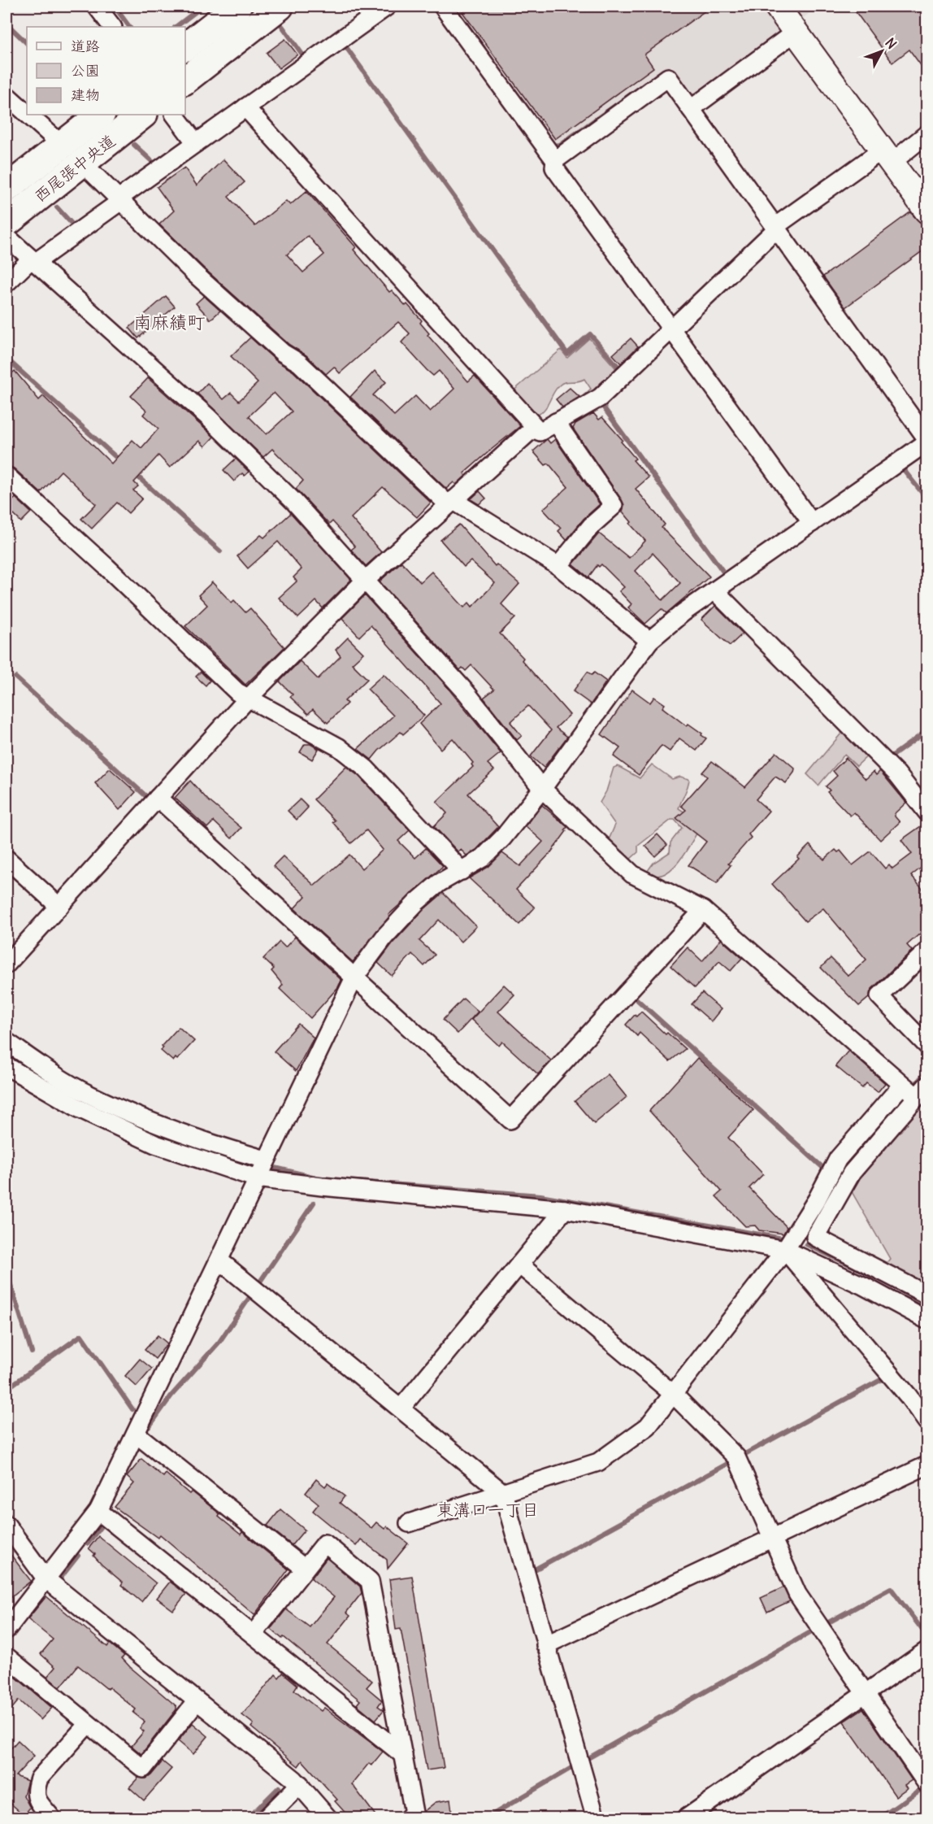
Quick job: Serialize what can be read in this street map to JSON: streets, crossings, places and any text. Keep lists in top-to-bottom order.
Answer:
{
  "streets": {
    "main road": ["西尾張中央道"]
  },
  "districts": ["南麻績町", "東溝口一丁目"],
  "legend": ["道路", "公園", "建物"],
  "north": "top right"
}
